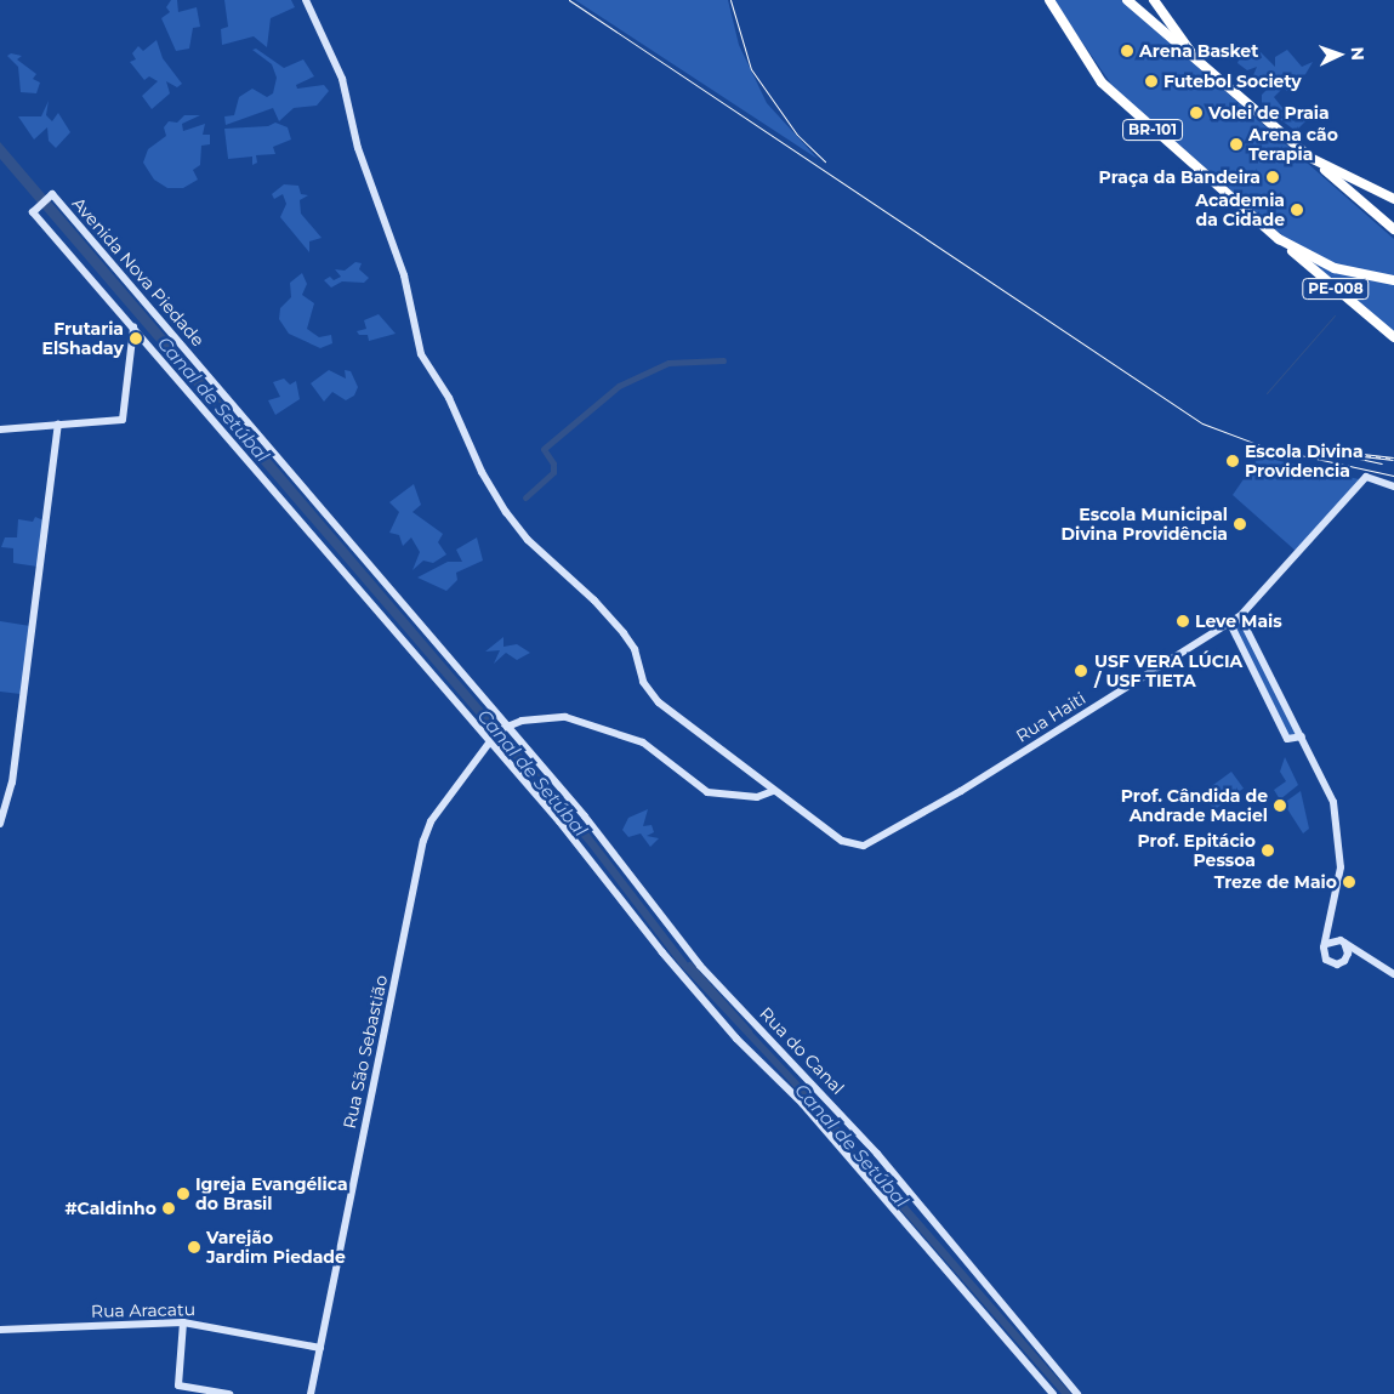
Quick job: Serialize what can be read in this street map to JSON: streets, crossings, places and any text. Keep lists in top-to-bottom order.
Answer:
{
  "streets": {
    "highway": ["BR-101", "PE-008"],
    "street": [
      "Avenida Nova Piedade",
      "Rua Haiti",
      "Rua do Canal",
      "Rua São Sebastião",
      "Rua Aracatu"
    ]
  },
  "crossings": [
    ["BR-101", "PE-008"],
    ["Avenida Nova Piedade", "Rua do Canal"],
    ["Avenida Nova Piedade", "Rua São Sebastião"],
    ["Rua do Canal", "Rua São Sebastião"],
    ["Rua São Sebastião", "Rua Aracatu"]
  ],
  "water": ["Canal de Setúbal"],
  "places": [
    "Arena Basket",
    "Futebol Society",
    "Volei de Praia",
    "Arena cão Terapia",
    "Praça da Bandeira",
    "Academia da Cidade",
    "Frutaria ElShaday",
    "Escola Divina Providencia",
    "Escola Municipal Divina Providência",
    "Leve Mais",
    "USF VERA LÚCIA / USF TIETA",
    "Prof. Cândida de Andrade Maciel",
    "Prof. Epitácio Pessoa",
    "Treze de Maio",
    "Igreja Evangélica do Brasil",
    "#Caldinho",
    "Varejão Jardim Piedade"
  ],
  "north": "right"
}
